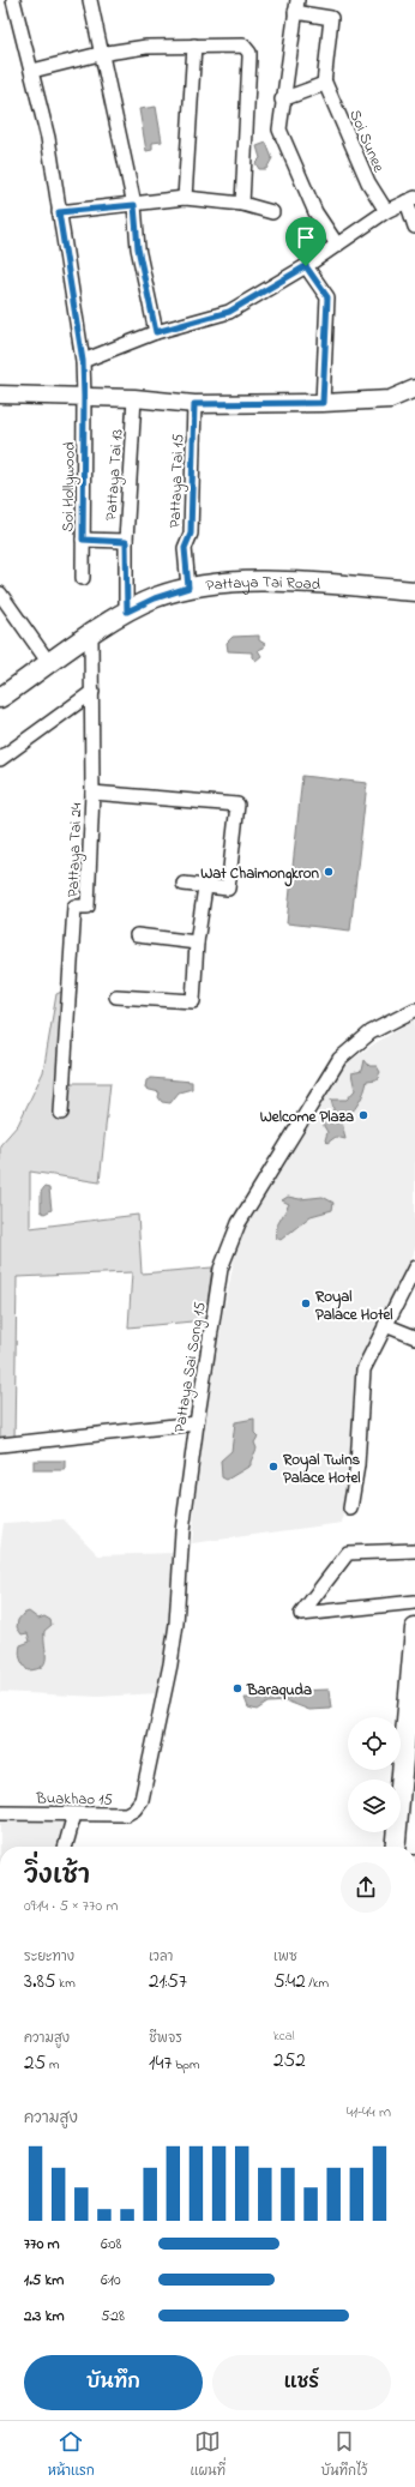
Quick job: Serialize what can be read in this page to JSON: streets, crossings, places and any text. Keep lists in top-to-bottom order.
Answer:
{
  "streets": {
    "main road": ["Pattaya Tai Road"],
    "street": [
      "Soi Sunee",
      "Pattaya Tai 13",
      "Pattaya Tai 15",
      "Soi Hollywood",
      "Pattaya Tai 24",
      "Pattaya Sai Song 15",
      "Buakhao 15"
    ]
  },
  "crossings": [
    ["Pattaya Tai 13", "Pattaya Tai Road"],
    ["Pattaya Tai 15", "Pattaya Tai Road"],
    ["Pattaya Tai Road", "Pattaya Tai 24"],
    ["Pattaya Sai Song 15", "Buakhao 15"]
  ],
  "places": [
    "Wat Chaimongkron",
    "Welcome Plaza",
    "Royal Palace Hotel",
    "Royal Twins Palace Hotel",
    "Baraquda"
  ],
  "page": {
    "heading": ["วิ่งเช้า", "09:14 · 5 × 770 m"],
    "stats": [
      ["ระยะทาง", "3.85 km"],
      ["เวลา", "21:57"],
      ["เพซ", "5:42 /km"],
      ["ความสูง", "25 m"],
      ["ชีพจร", "147 bpm"],
      ["kcal", "252"]
    ],
    "chart": ["ความสูง", "41–44 m"],
    "list": [
      {
        "name": "770 m",
        "note": "6:08"
      },
      {
        "name": "1.5 km",
        "note": "6:10"
      },
      {
        "name": "2.3 km",
        "note": "5:28"
      }
    ],
    "buttons": ["บันทึก", "แชร์"],
    "tabs": ["หน้าแรก", "แผนที่", "บันทึกไว้"]
  }
}
